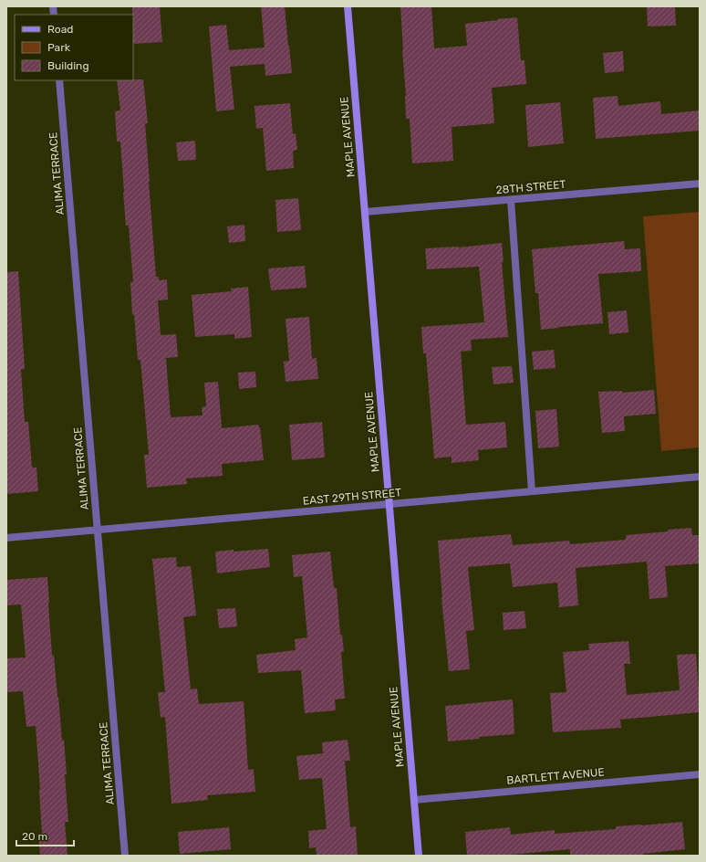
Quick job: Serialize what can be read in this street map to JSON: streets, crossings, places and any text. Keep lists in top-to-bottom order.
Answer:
{
  "streets": {
    "street": [
      "MAPLE AVENUE",
      "ALIMA TERRACE",
      "28TH STREET",
      "EAST 29TH STREET",
      "BARTLETT AVENUE"
    ]
  },
  "crossings": [
    ["MAPLE AVENUE", "28TH STREET"],
    ["MAPLE AVENUE", "EAST 29TH STREET"],
    ["MAPLE AVENUE", "BARTLETT AVENUE"],
    ["ALIMA TERRACE", "EAST 29TH STREET"]
  ],
  "legend": ["Road", "Park", "Building"],
  "scale_bar": "20 m"
}
